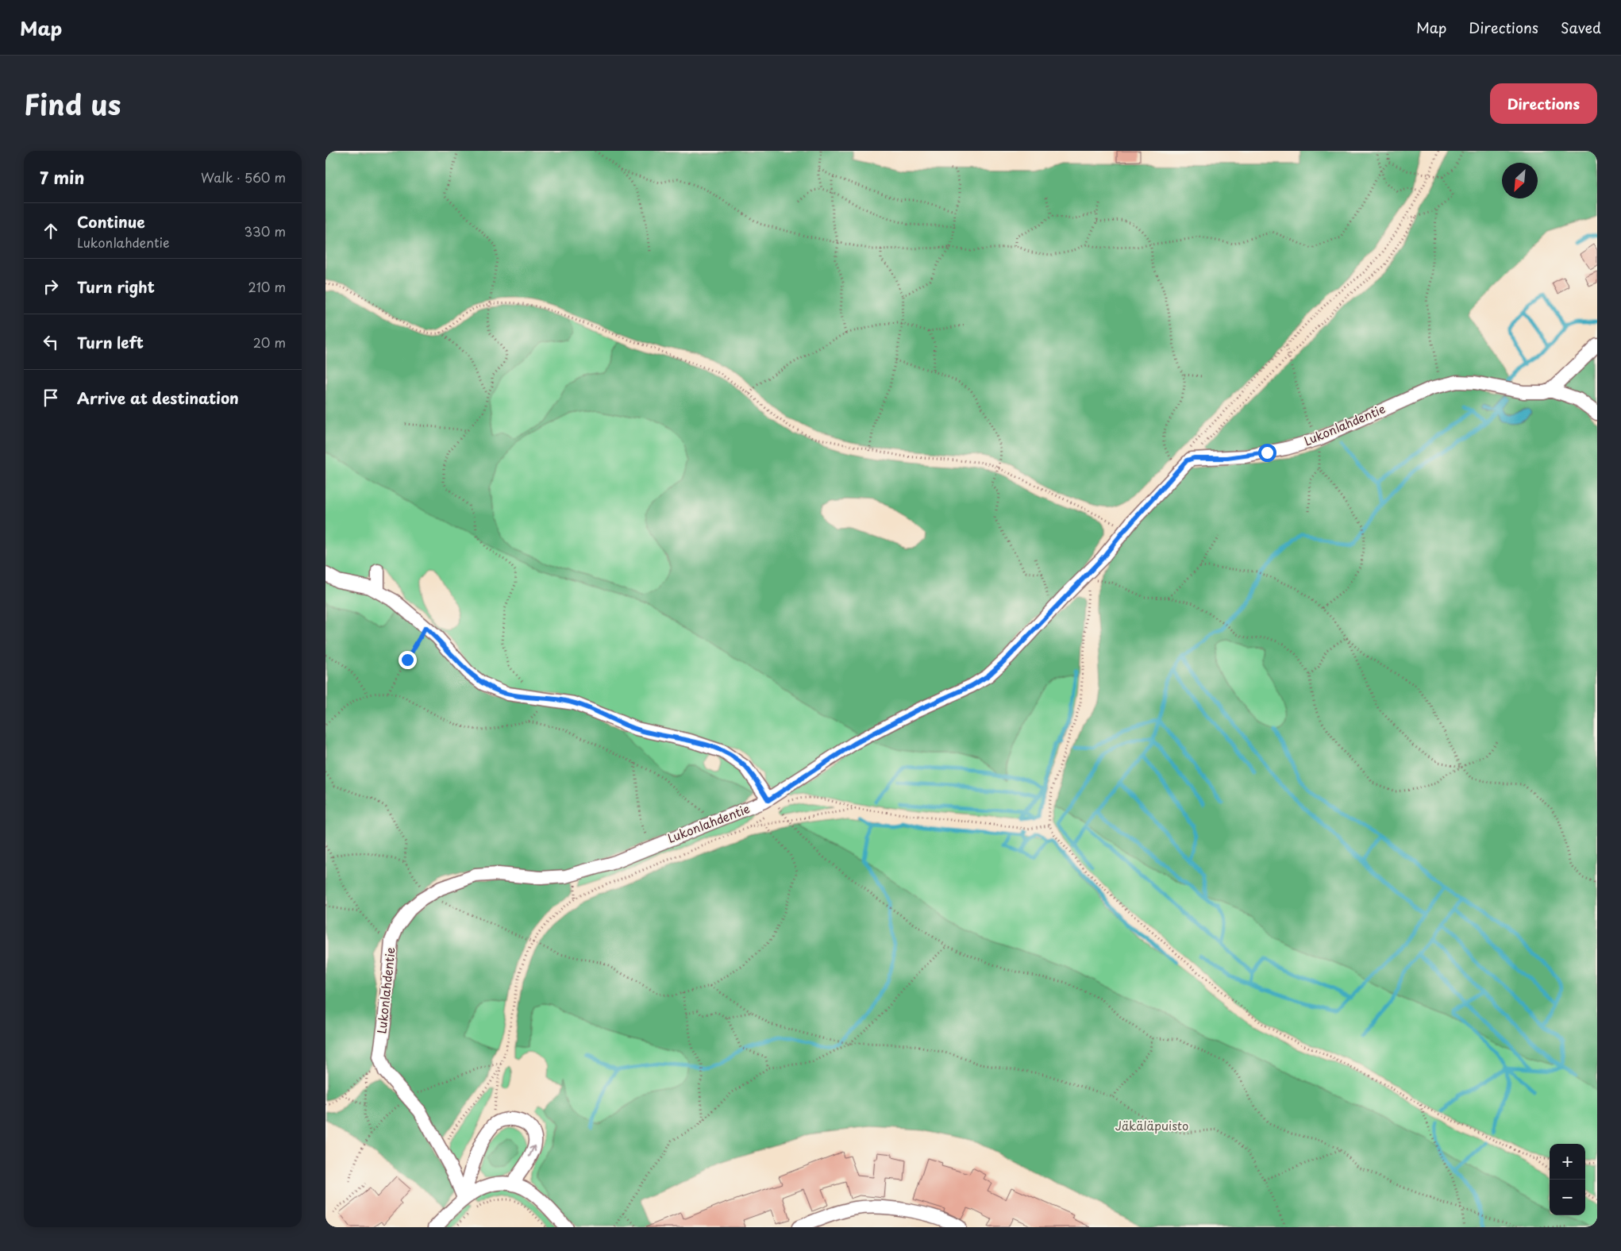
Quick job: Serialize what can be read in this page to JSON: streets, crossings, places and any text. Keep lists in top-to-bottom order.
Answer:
{
  "streets": {
    "street": ["Lukonlahdentie"]
  },
  "parks": ["Jäkäläpuisto"],
  "north": "bottom left",
  "page": {
    "header": "Map",
    "nav": ["Map", "Directions", "Saved"],
    "title": "Find us",
    "buttons": "Directions",
    "heading": ["7 min", "Walk · 560 m"],
    "list": [
      ["Continue", "Lukonlahdentie", "330 m"],
      ["Turn right", "210 m"],
      ["Turn left", "20 m"],
      "Arrive at destination"
    ],
    "map_buttons": ["+", "−"]
  }
}
